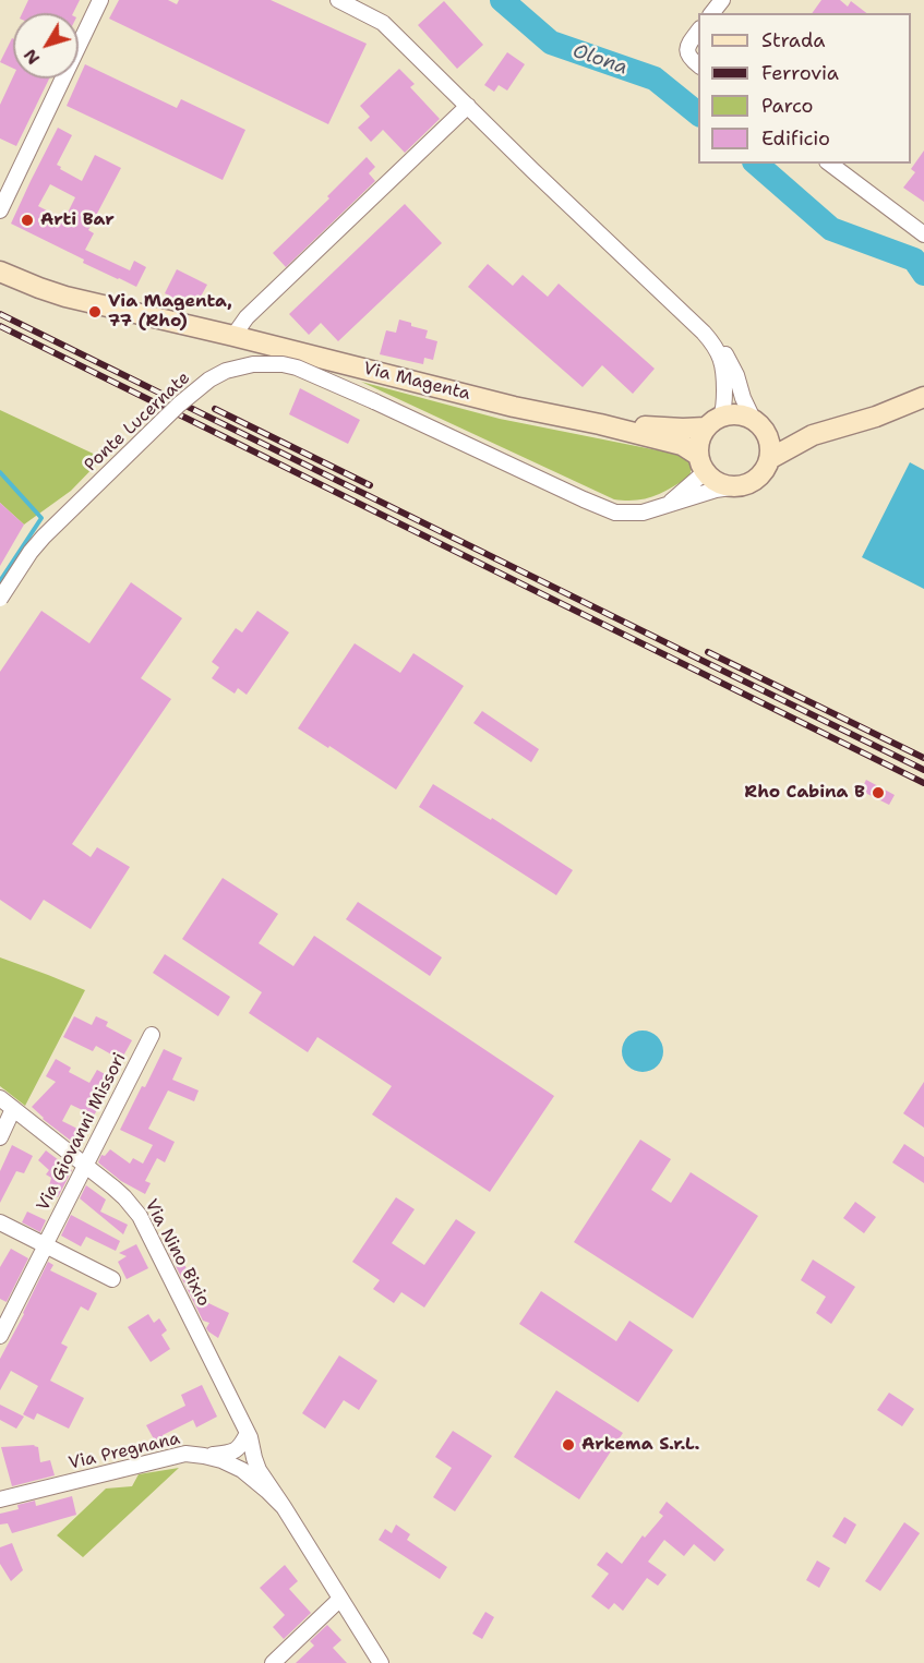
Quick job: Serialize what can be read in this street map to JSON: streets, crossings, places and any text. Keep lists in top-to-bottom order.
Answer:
{
  "streets": {
    "street": [
      "Via Magenta",
      "Ponte Lucernate",
      "Via Giovanni Missori",
      "Via Nino Bixio",
      "Via Pregnana"
    ]
  },
  "crossings": [
    ["Via Magenta", "Ponte Lucernate"],
    ["Via Giovanni Missori", "Via Nino Bixio"],
    ["Via Nino Bixio", "Via Pregnana"]
  ],
  "water": ["Olona"],
  "places": [
    "Arti Bar",
    "Via Magenta, 77 (Rho)",
    "Rho Cabina B",
    "Arkema S.r.L."
  ],
  "legend": [
    "Strada",
    "Ferrovia",
    "Parco",
    "Edificio"
  ],
  "north": "bottom left"
}
